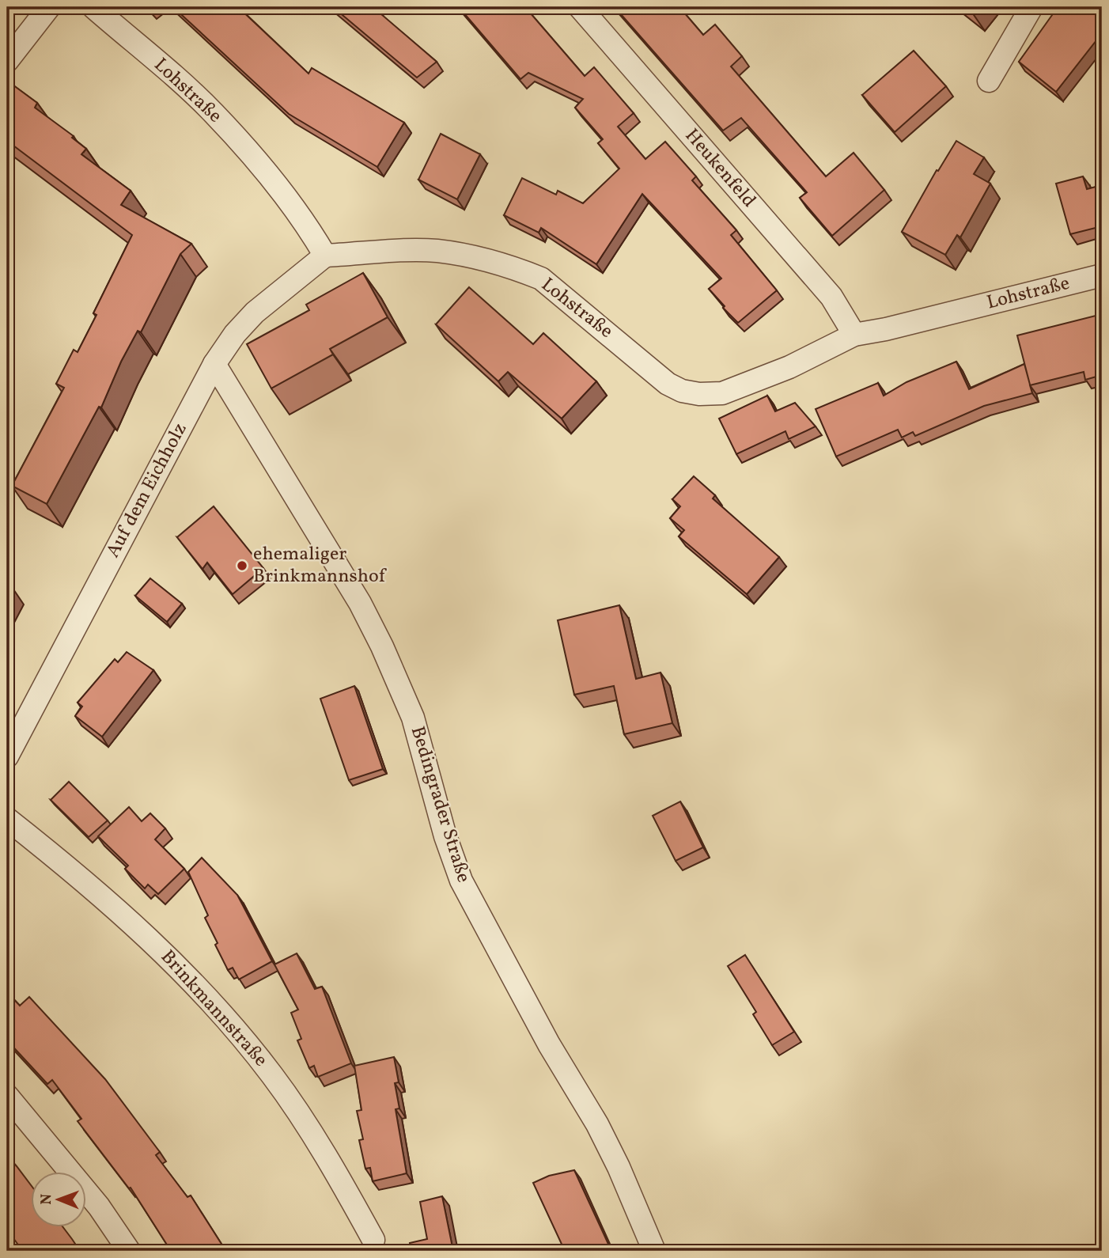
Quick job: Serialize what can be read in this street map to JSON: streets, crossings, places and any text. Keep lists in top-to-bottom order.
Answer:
{
  "streets": {
    "street": [
      "Lohstraße",
      "Heukenfeld",
      "Auf dem Eichholz",
      "Bedingrader Straße",
      "Brinkmannstraße"
    ]
  },
  "crossings": [
    ["Lohstraße", "Heukenfeld"],
    ["Lohstraße", "Auf dem Eichholz"],
    ["Auf dem Eichholz", "Bedingrader Straße"]
  ],
  "places": ["ehemaliger Brinkmannshof"],
  "north": "left"
}
